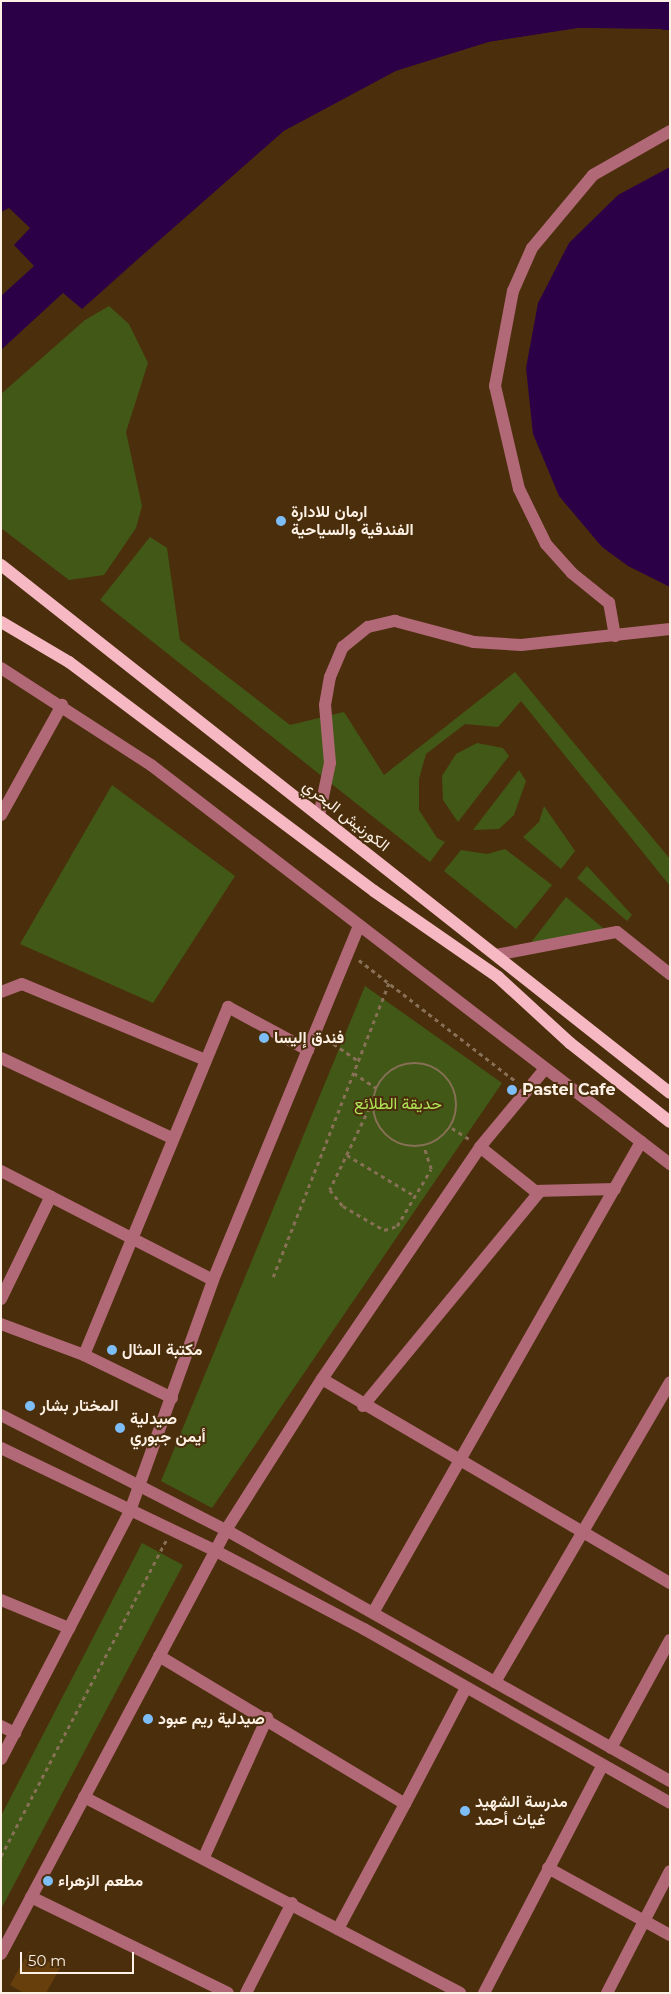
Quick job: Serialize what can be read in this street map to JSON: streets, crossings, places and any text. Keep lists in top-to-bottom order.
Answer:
{
  "streets": {
    "main road": ["الكورنيش البحري"]
  },
  "parks": ["حديقة الطلائع"],
  "places": [
    "ارمان للادارة الفندقية والسياحية",
    "فندق إليسا",
    "Pastel Cafe",
    "مكتبة المثال",
    "المختار بشار",
    "صيدلية أيمن جبوري",
    "صيدلية ريم عبود",
    "مدرسة الشهيد غياث أحمد",
    "مطعم الزهراء"
  ],
  "scale_bar": "50 m"
}
